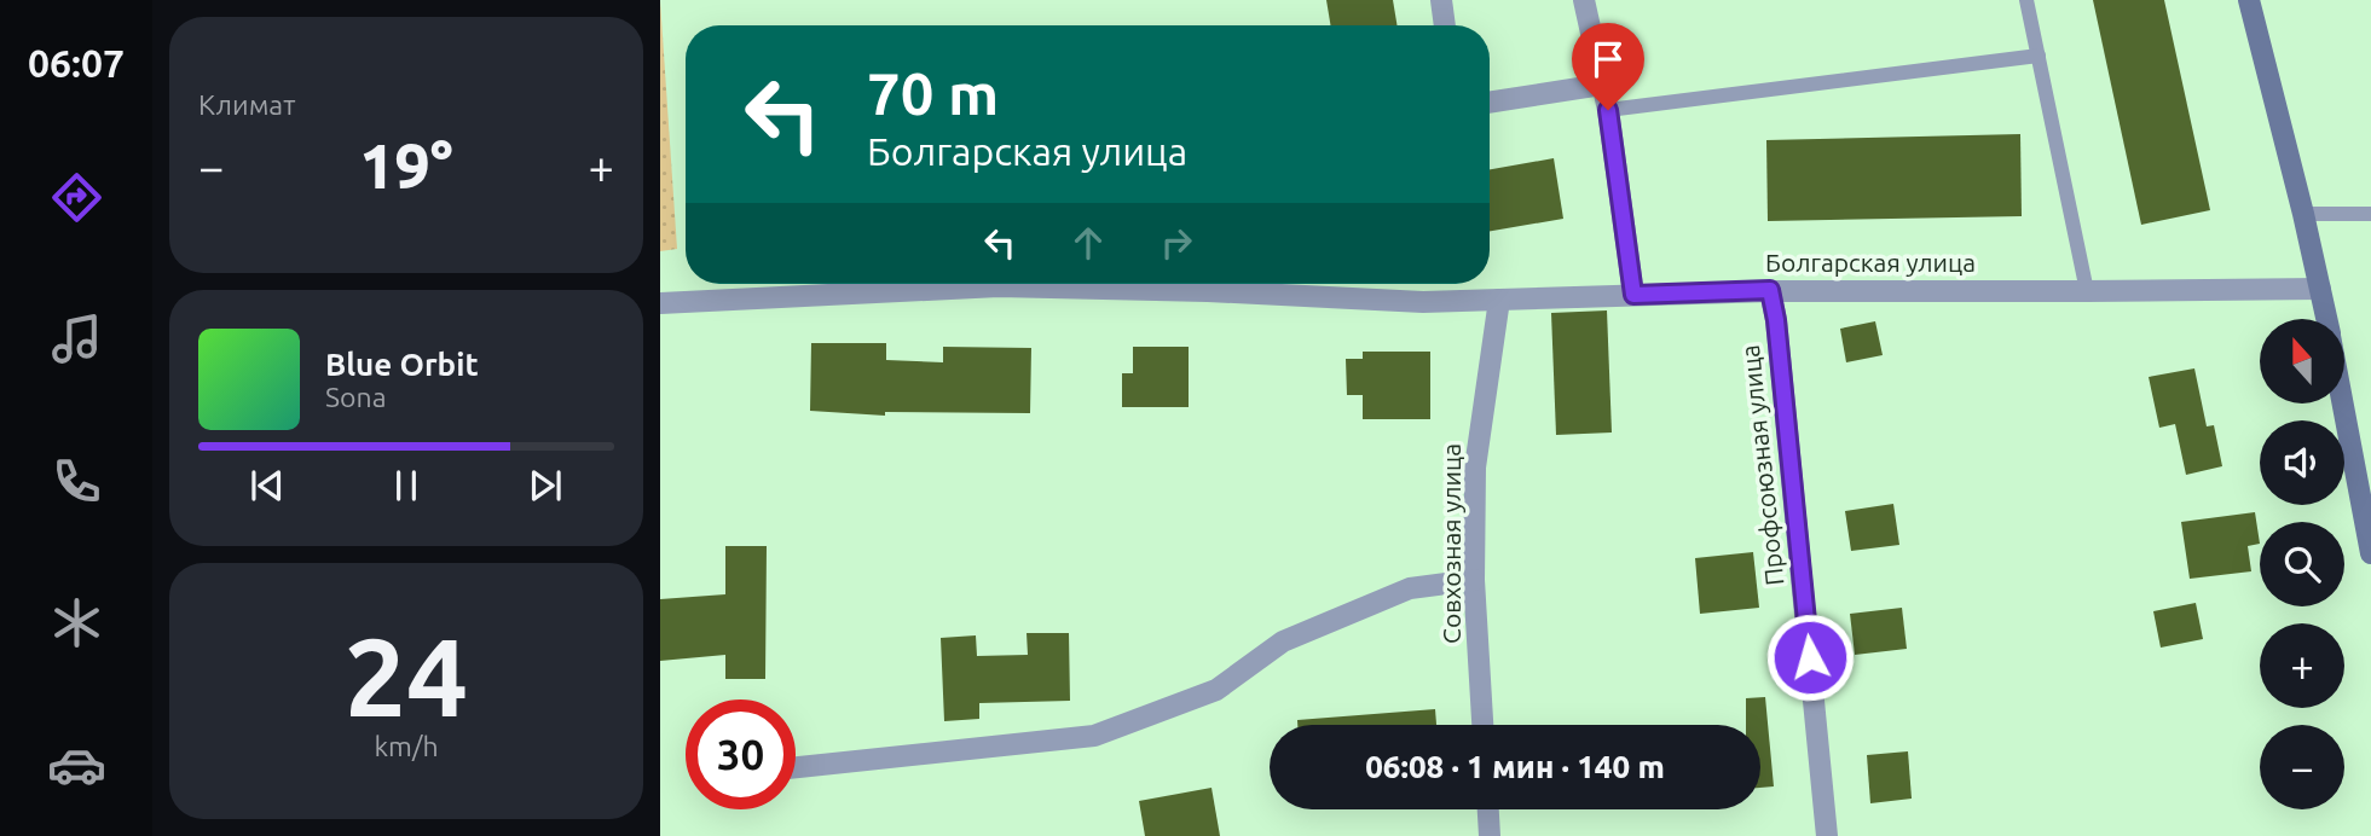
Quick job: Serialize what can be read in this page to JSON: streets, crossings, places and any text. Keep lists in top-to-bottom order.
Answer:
{
  "streets": {
    "street": ["Болгарская улица", "Профсоюзная улица", "Совхозная улица"]
  },
  "crossings": [
    ["Болгарская улица", "Профсоюзная улица"],
    ["Болгарская улица", "Совхозная улица"]
  ],
  "north": "top",
  "page": {
    "tabs": "06:07",
    "tile": [
      "Климат",
      ["24", "km/h"]
    ],
    "turn": ["70 m", "Болгарская улица"],
    "heat": ["−", "19°", "+"],
    "map_buttons": ["+", "−"],
    "song": ["Blue Orbit", "Sona"],
    "limit": "30",
    "trip": "06:08 · 1 мин · 140 m"
  }
}
